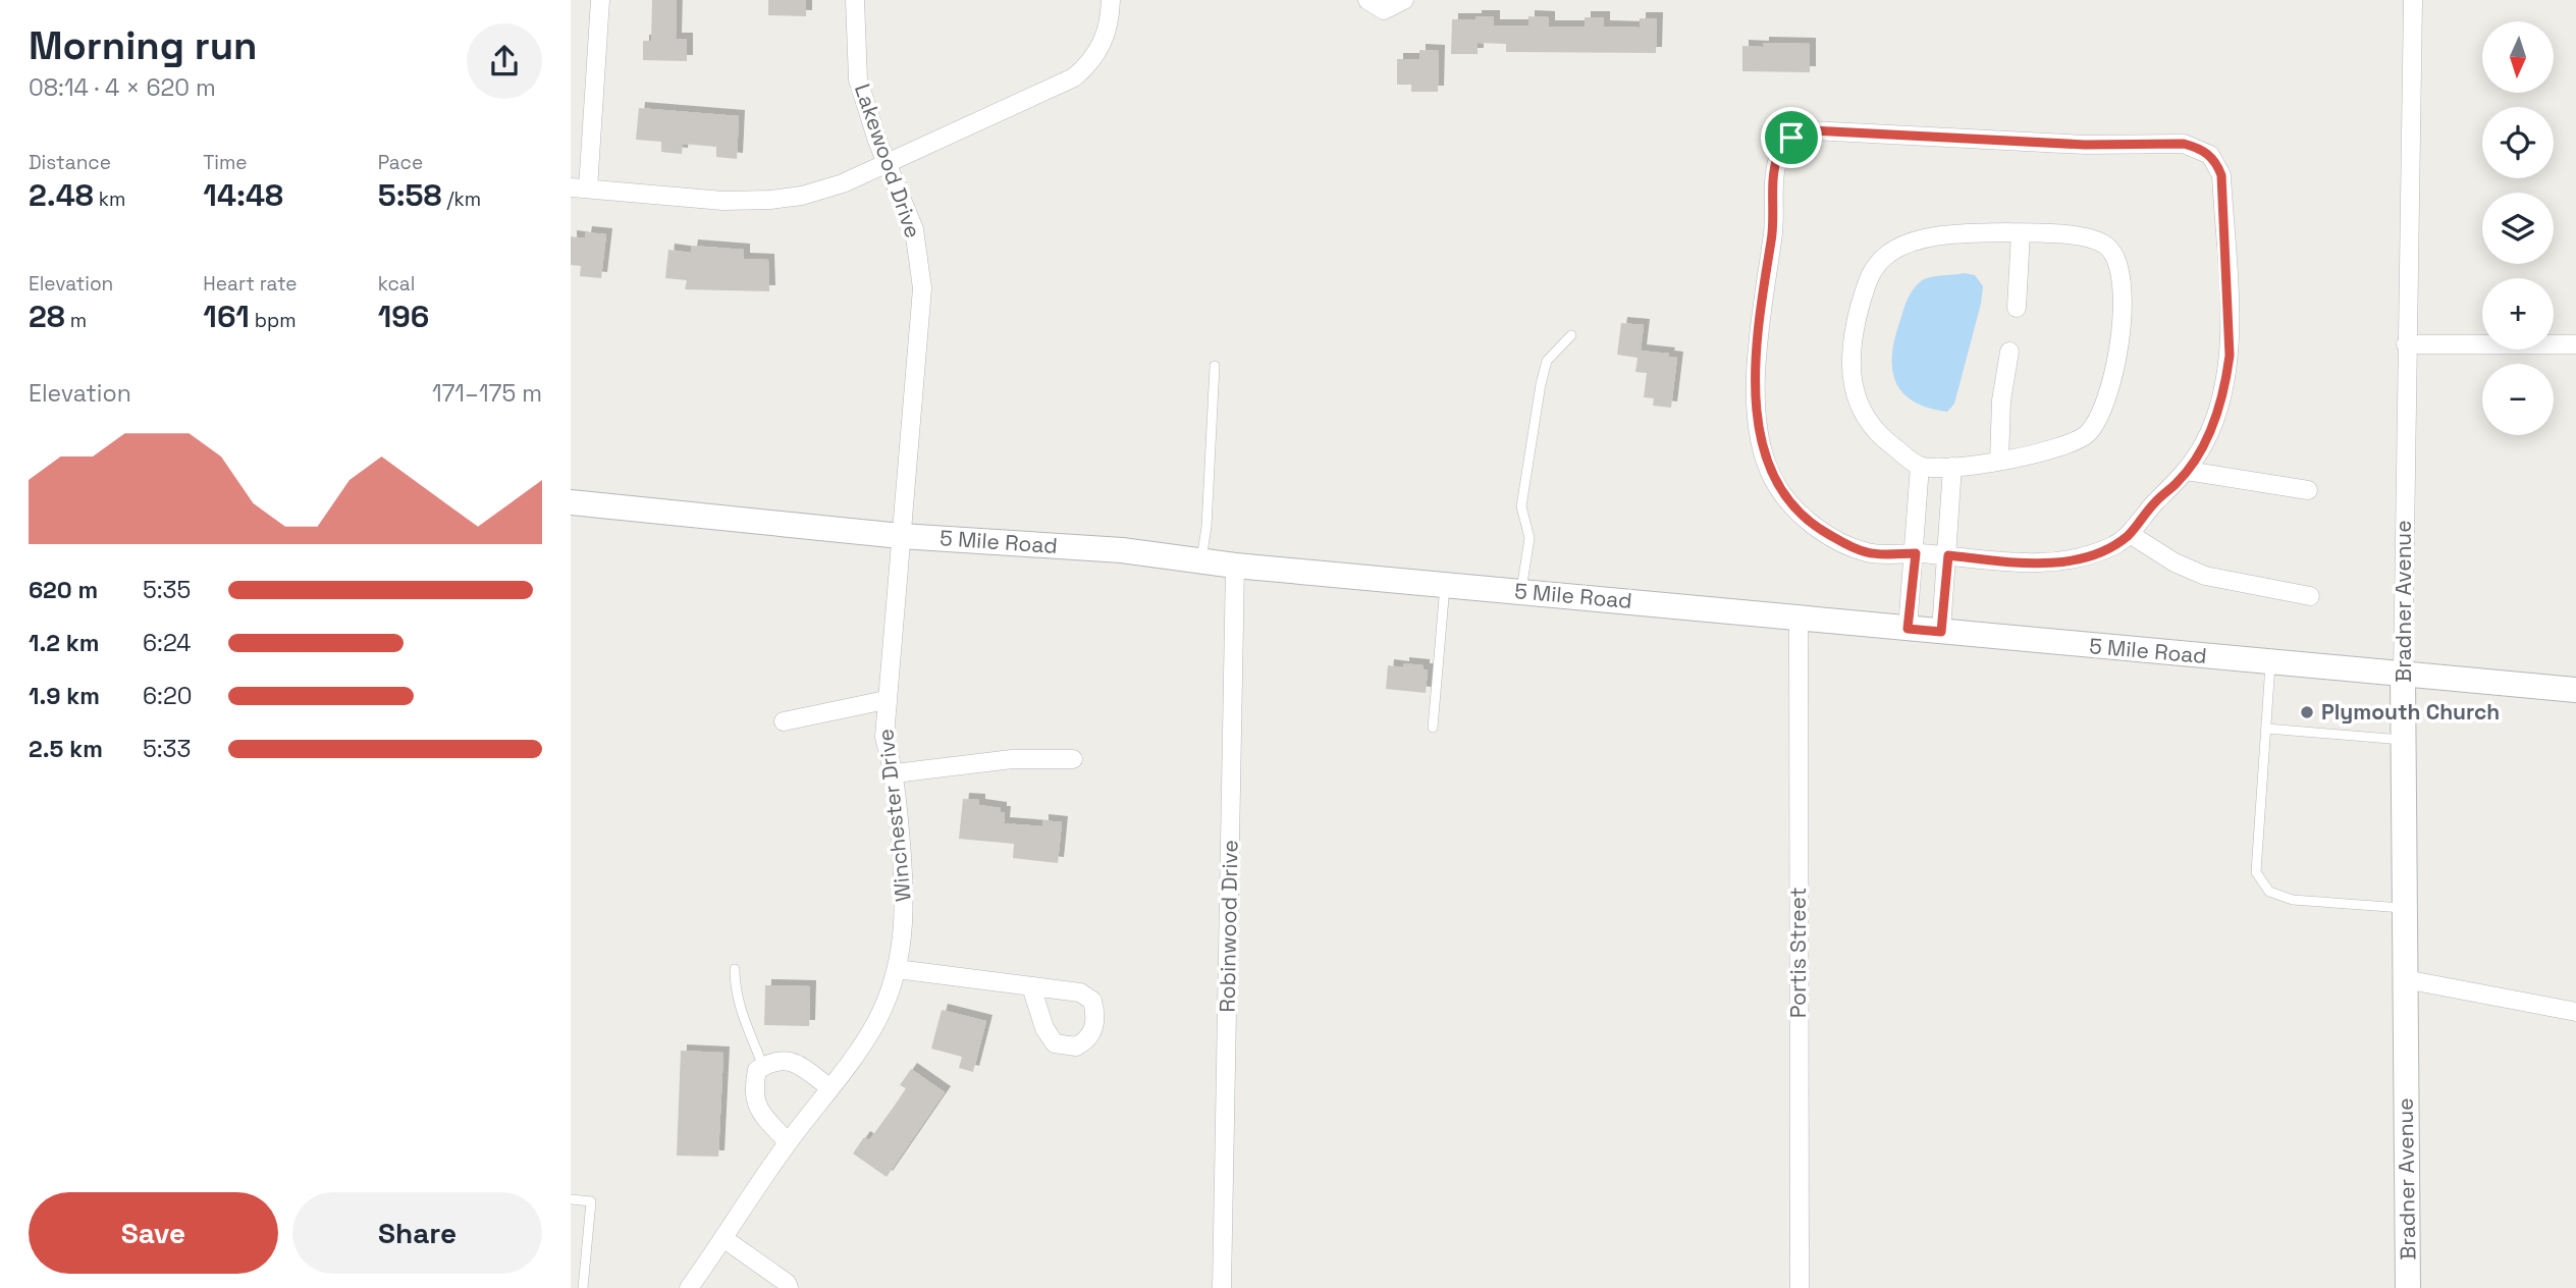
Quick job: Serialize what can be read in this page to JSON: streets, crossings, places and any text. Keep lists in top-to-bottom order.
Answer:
{
  "streets": {
    "street": [
      "Lakewood Drive",
      "5 Mile Road",
      "Bradner Avenue",
      "Winchester Drive",
      "Robinwood Drive",
      "Portis Street"
    ]
  },
  "crossings": [
    ["Lakewood Drive", "5 Mile Road"],
    ["Lakewood Drive", "Winchester Drive"],
    ["5 Mile Road", "Bradner Avenue"],
    ["5 Mile Road", "Winchester Drive"],
    ["5 Mile Road", "Robinwood Drive"],
    ["5 Mile Road", "Portis Street"]
  ],
  "places": ["Plymouth Church"],
  "north": "bottom",
  "page": {
    "heading": ["Morning run", "08:14 · 4 × 620 m"],
    "map_buttons": ["+", "−"],
    "stats": [
      ["Distance", "2.48 km"],
      ["Time", "14:48"],
      ["Pace", "5:58 /km"],
      ["Elevation", "28 m"],
      ["Heart rate", "161 bpm"],
      ["kcal", "196"]
    ],
    "chart": ["Elevation", "171–175 m"],
    "list": [
      {
        "name": "620 m",
        "note": "5:35"
      },
      {
        "name": "1.2 km",
        "note": "6:24"
      },
      {
        "name": "1.9 km",
        "note": "6:20"
      },
      {
        "name": "2.5 km",
        "note": "5:33"
      }
    ],
    "buttons": ["Save", "Share"]
  }
}
